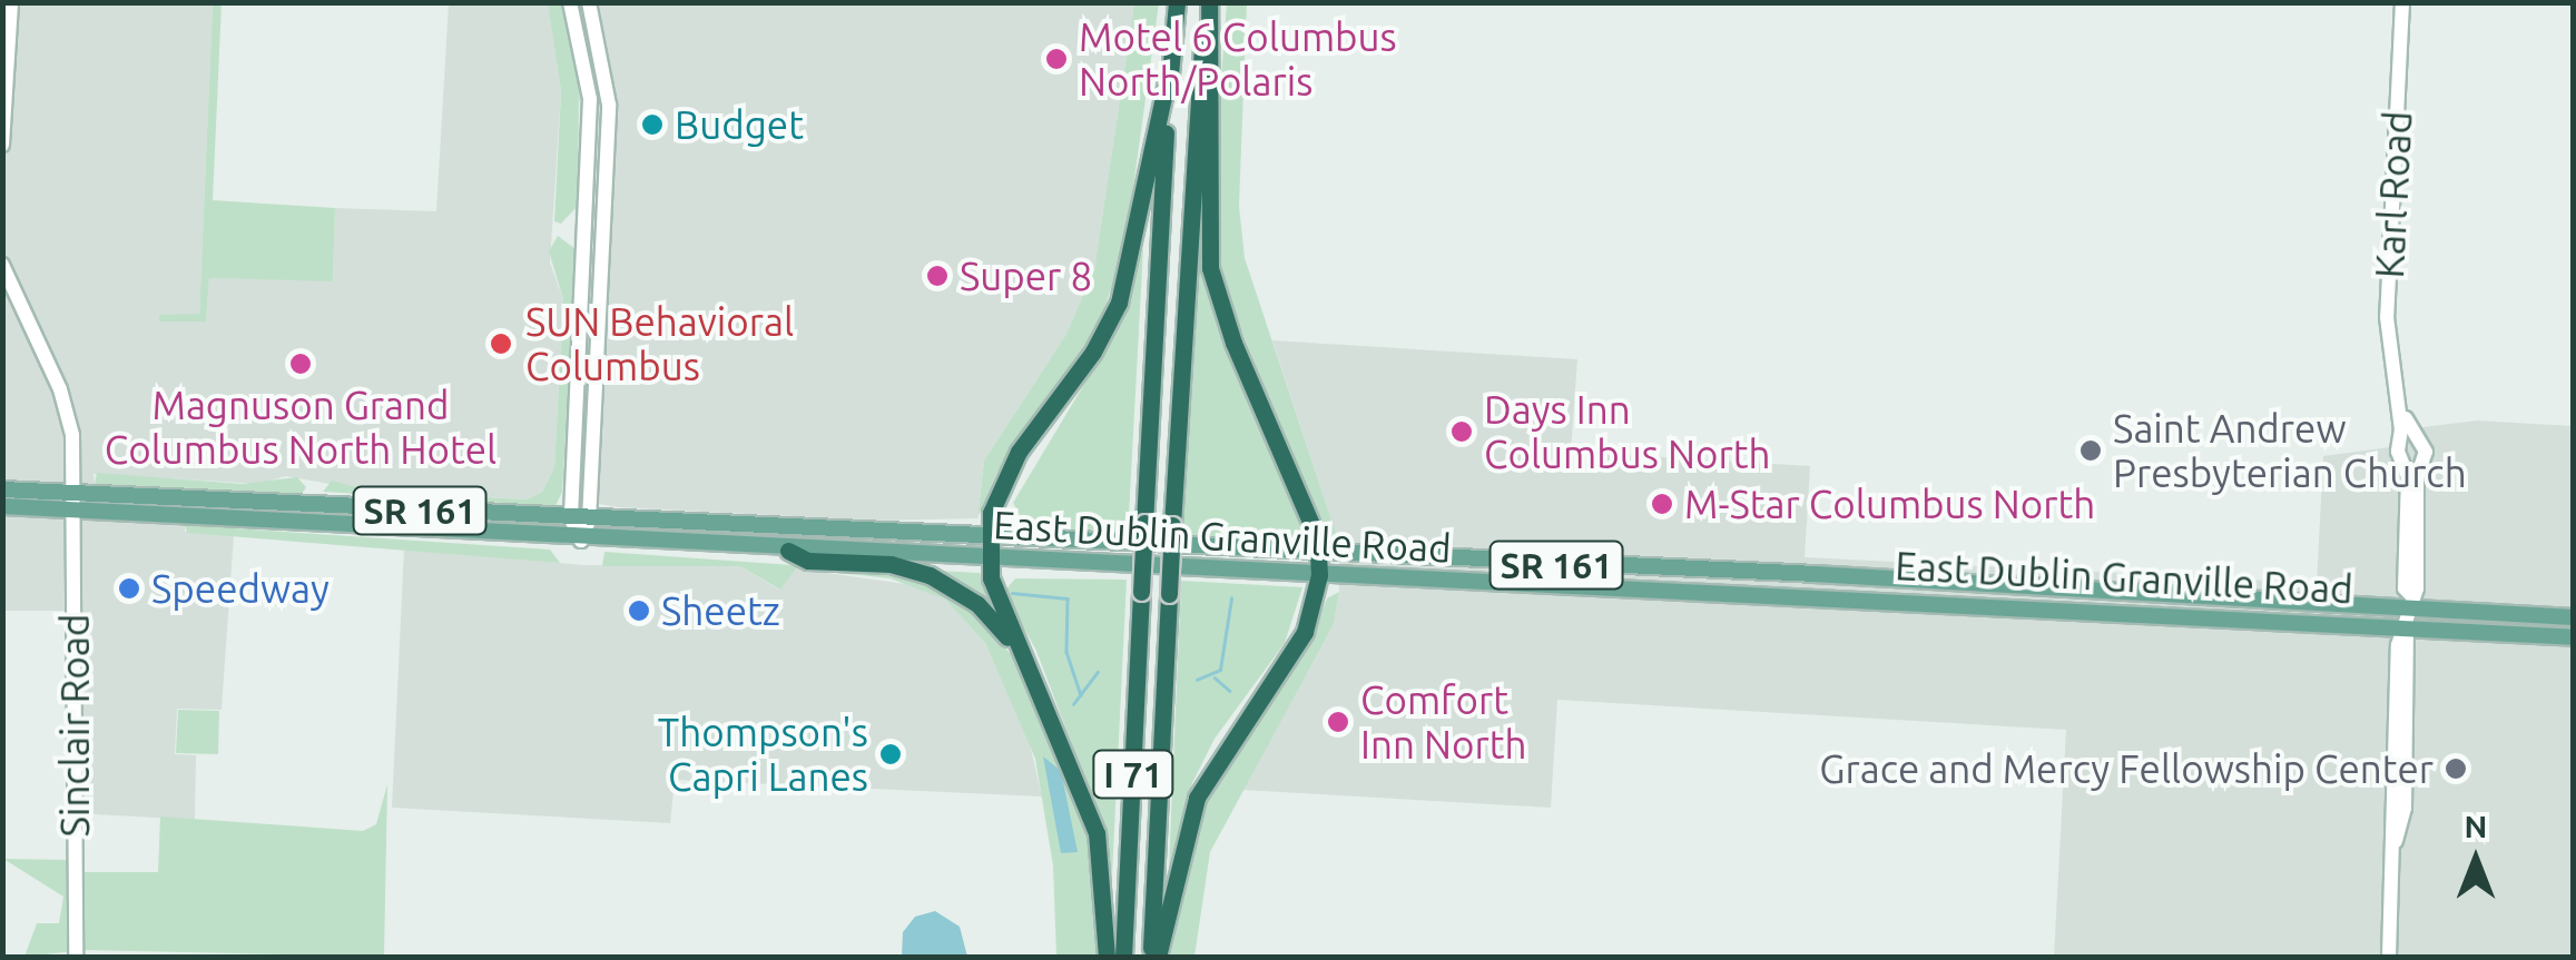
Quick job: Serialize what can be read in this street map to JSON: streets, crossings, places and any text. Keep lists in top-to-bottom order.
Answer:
{
  "streets": {
    "highway": ["I 71"],
    "main road": [
      "Karl Road",
      "SR 161",
      "East Dublin Granville Road",
      "Sinclair Road"
    ]
  },
  "crossings": [
    ["East Dublin Granville Road", "Sinclair Road"]
  ],
  "places": [
    "Motel 6 Columbus North/Polaris",
    "Budget",
    "Super 8",
    "SUN Behavioral Columbus",
    "Magnuson Grand Columbus North Hotel",
    "Days Inn Columbus North",
    "Saint Andrew Presbyterian Church",
    "M-Star Columbus North",
    "Speedway",
    "Sheetz",
    "Comfort Inn North",
    "Thompson's Capri Lanes",
    "Grace and Mercy Fellowship Center"
  ],
  "north": "top"
}
